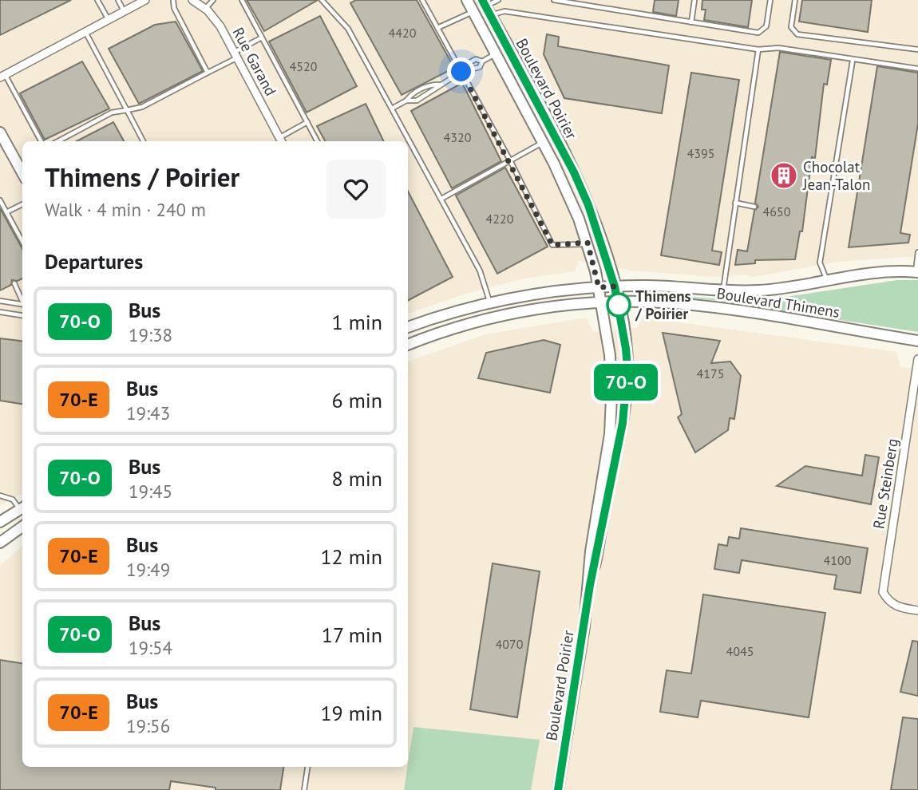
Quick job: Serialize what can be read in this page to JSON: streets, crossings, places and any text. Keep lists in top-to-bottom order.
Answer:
{
  "streets": {
    "street": [
      "Rue Garand",
      "Boulevard Poirier",
      "Boulevard Thimens",
      "Rue Steinberg"
    ]
  },
  "crossings": [
    ["Boulevard Poirier", "Boulevard Thimens"]
  ],
  "places": {
    "building": ["Chocolat Jean-Talon"],
    "other": ["Thimens / Poirier"]
  },
  "lines": ["bus line 70-O"],
  "house_numbers": [
    "4420",
    "4520",
    "4320",
    "4395",
    "4650",
    "4220",
    "4175",
    "4100",
    "4070",
    "4045"
  ],
  "page": {
    "on_map": "70-O",
    "heading": [
      ["Thimens / Poirier", "Walk · 4 min · 240 m"],
      "Departures"
    ],
    "list": [
      {
        "mark": "70-O",
        "name": "Bus",
        "note": "19:38",
        "value": "1 min"
      },
      {
        "mark": "70-E",
        "name": "Bus",
        "note": "19:43",
        "value": "6 min"
      },
      {
        "mark": "70-O",
        "name": "Bus",
        "note": "19:45",
        "value": "8 min"
      },
      {
        "mark": "70-E",
        "name": "Bus",
        "note": "19:49",
        "value": "12 min"
      },
      {
        "mark": "70-O",
        "name": "Bus",
        "note": "19:54",
        "value": "17 min"
      },
      {
        "mark": "70-E",
        "name": "Bus",
        "note": "19:56",
        "value": "19 min"
      }
    ]
  }
}
